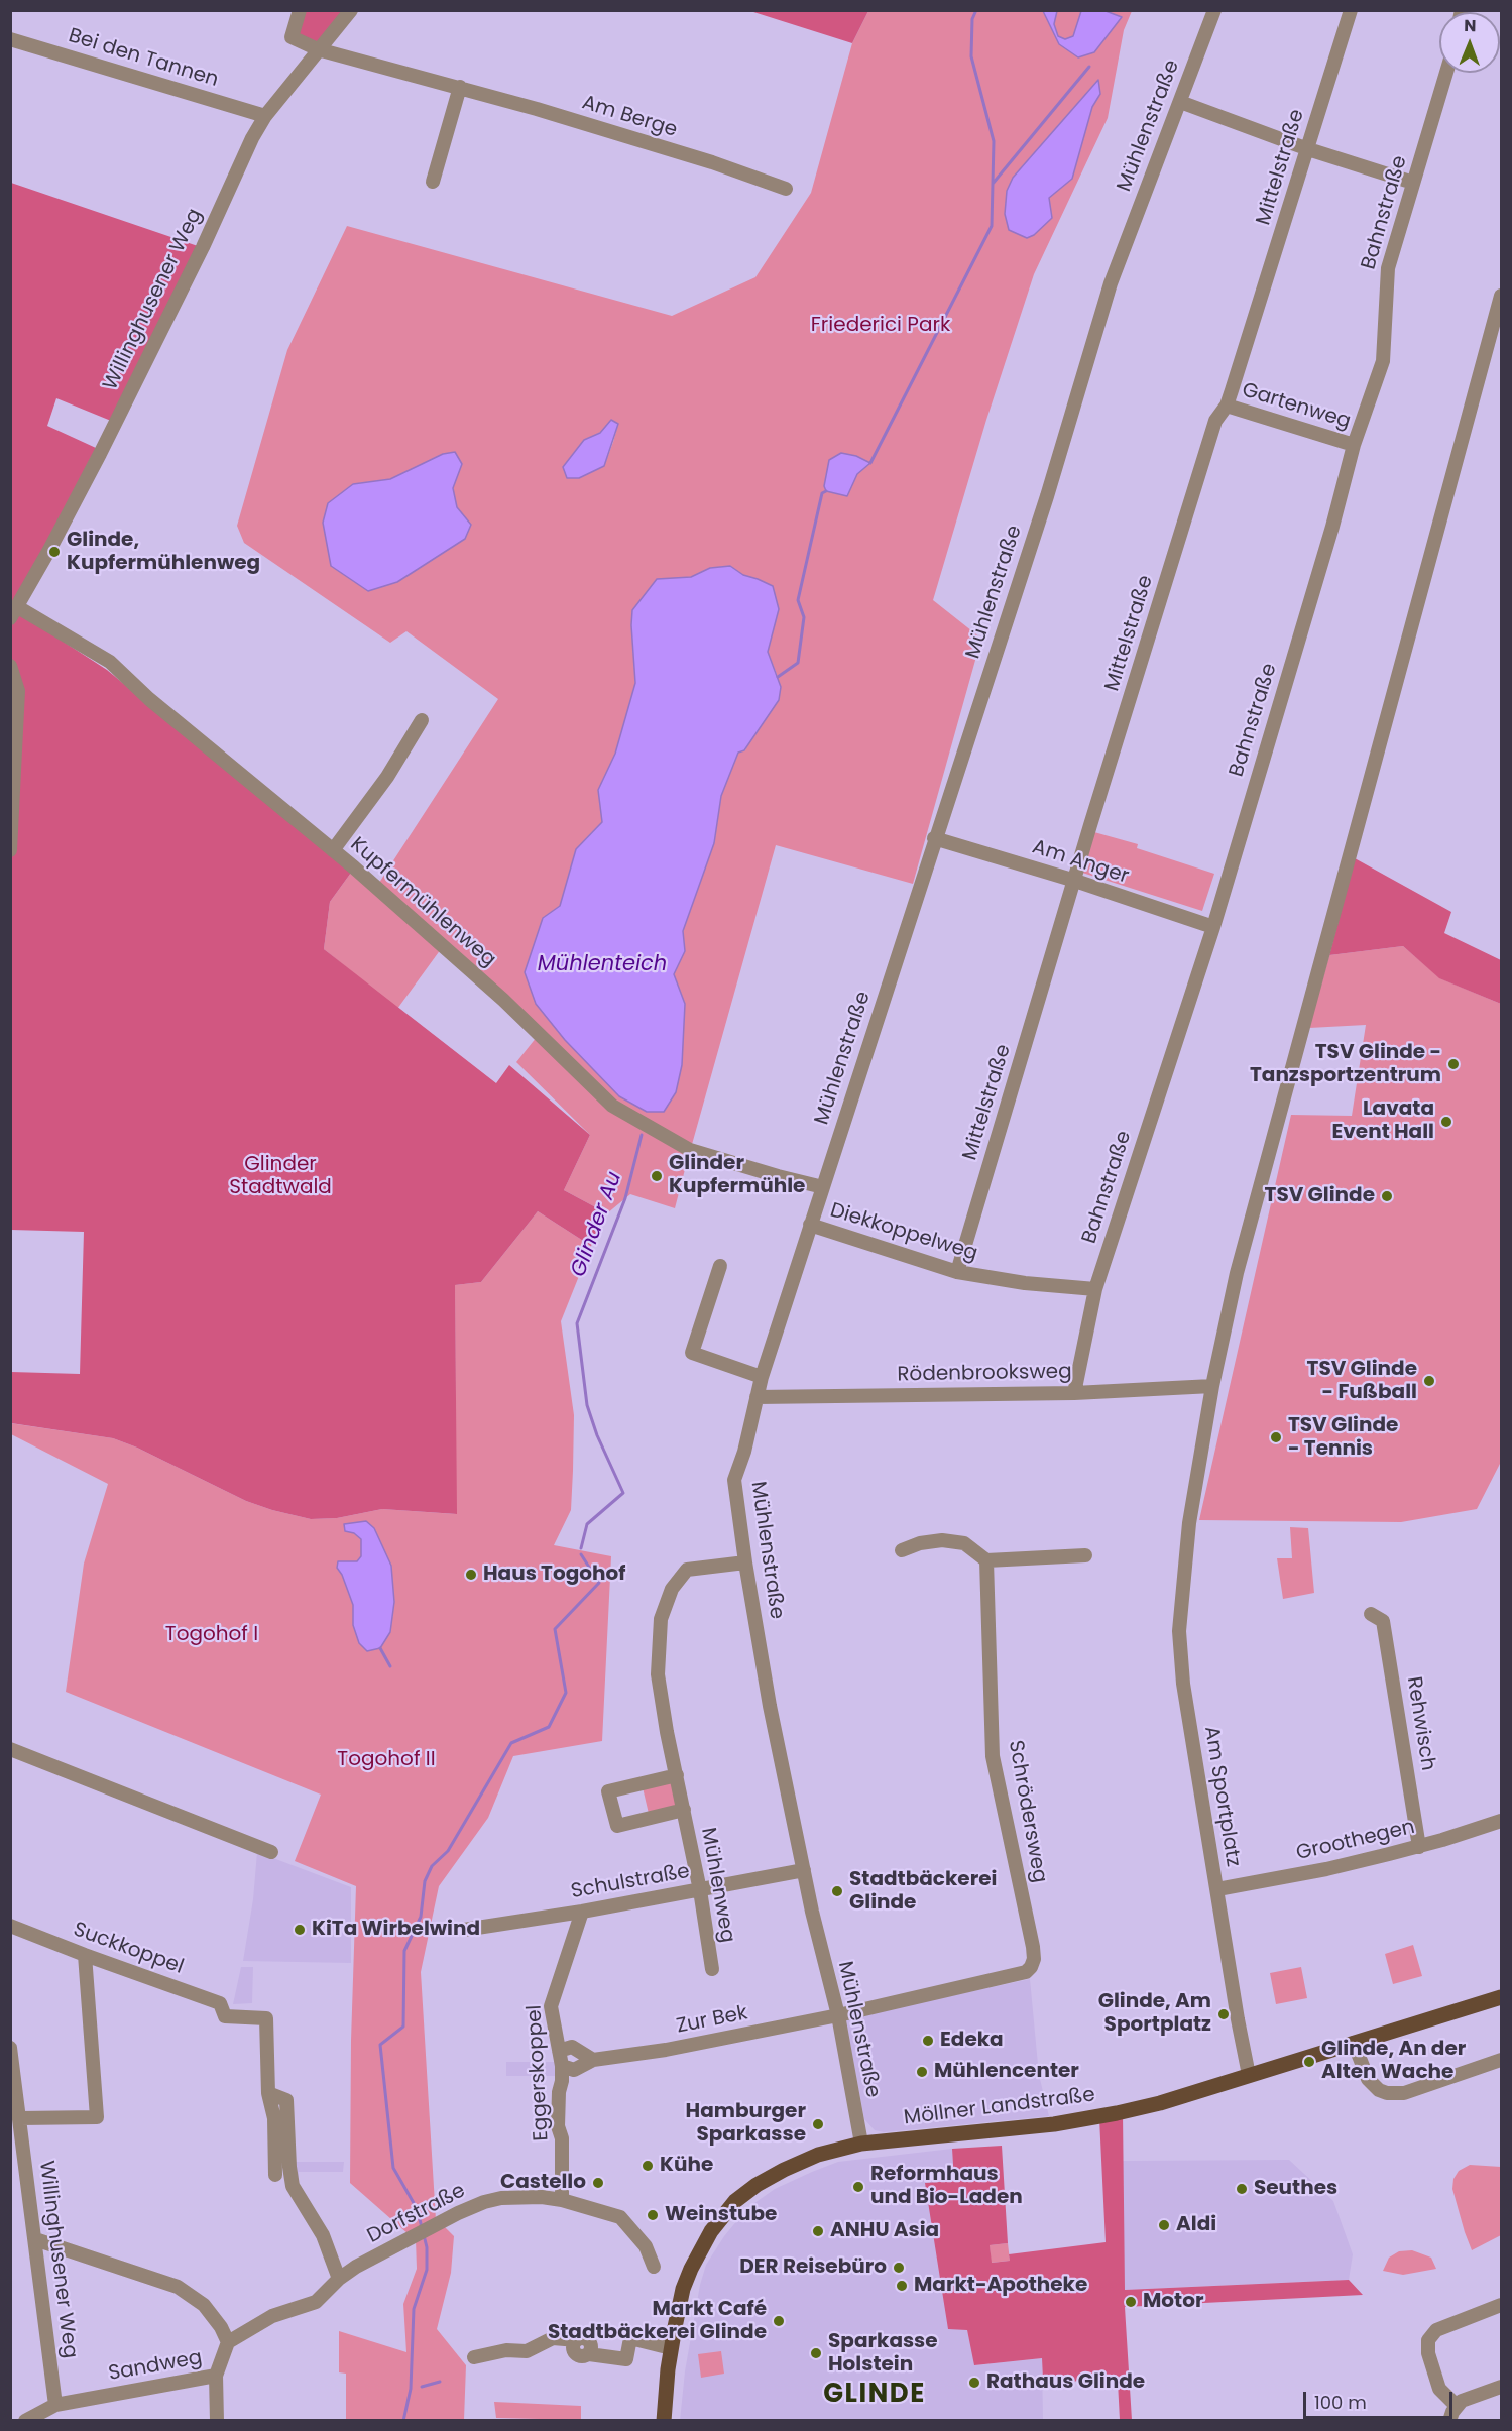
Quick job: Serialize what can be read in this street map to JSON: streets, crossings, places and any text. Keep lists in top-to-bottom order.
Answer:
{
  "streets": {
    "main road": ["Möllner Landstraße"],
    "street": [
      "Bei den Tannen",
      "Am Berge",
      "Mühlenstraße",
      "Mittelstraße",
      "Bahnstraße",
      "Willinghusener Weg",
      "Gartenweg",
      "Am Anger",
      "Kupfermühlenweg",
      "Diekkoppelweg",
      "Rödenbrooksweg",
      "Rehwisch",
      "Am Sportplatz",
      "Schrödersweg",
      "Groothegen",
      "Schulstraße",
      "Mühlenweg",
      "Suckkoppel",
      "Zur Bek",
      "Eggerskoppel",
      "Dorfstraße",
      "Sandweg"
    ]
  },
  "crossings": [
    ["Bei den Tannen", "Willinghusener Weg"],
    ["Am Berge", "Willinghusener Weg"],
    ["Mühlenstraße", "Am Anger"],
    ["Mühlenstraße", "Kupfermühlenweg"],
    ["Mühlenstraße", "Diekkoppelweg"],
    ["Mühlenstraße", "Rödenbrooksweg"],
    ["Mühlenstraße", "Schrödersweg"],
    ["Mühlenstraße", "Schulstraße"],
    ["Mühlenstraße", "Mühlenweg"],
    ["Mühlenstraße", "Zur Bek"],
    ["Mühlenstraße", "Möllner Landstraße"],
    ["Mittelstraße", "Gartenweg"],
    ["Mittelstraße", "Am Anger"],
    ["Mittelstraße", "Diekkoppelweg"],
    ["Bahnstraße", "Gartenweg"],
    ["Bahnstraße", "Am Anger"],
    ["Bahnstraße", "Diekkoppelweg"],
    ["Bahnstraße", "Rödenbrooksweg"],
    ["Willinghusener Weg", "Kupfermühlenweg"],
    ["Willinghusener Weg", "Sandweg"],
    ["Rödenbrooksweg", "Am Sportplatz"],
    ["Rehwisch", "Groothegen"],
    ["Am Sportplatz", "Groothegen"],
    ["Am Sportplatz", "Möllner Landstraße"],
    ["Schrödersweg", "Zur Bek"],
    ["Schulstraße", "Mühlenweg"],
    ["Schulstraße", "Eggerskoppel"],
    ["Zur Bek", "Eggerskoppel"],
    ["Eggerskoppel", "Dorfstraße"]
  ],
  "districts": ["GLINDE"],
  "water": ["Mühlenteich", "Glinder Au"],
  "parks": [
    "Friederici Park",
    "Glinder Stadtwald",
    "Togohof I",
    "Togohof II"
  ],
  "places": [
    "Glinde, Kupfermühlenweg",
    "TSV Glinde - Tanzsportzentrum",
    "Lavata Event Hall",
    "Glinder Kupfermühle",
    "TSV Glinde",
    "TSV Glinde - Fußball",
    "TSV Glinde - Tennis",
    "Haus Togohof",
    "Stadtbäckerei Glinde",
    "KiTa Wirbelwind",
    "Glinde, Am Sportplatz",
    "Edeka",
    "Glinde, An der Alten Wache",
    "Mühlencenter",
    "Hamburger Sparkasse",
    "Kühe",
    "Castello",
    "Reformhaus und Bio-Laden",
    "Seuthes",
    "Weinstube",
    "Aldi",
    "ANHU Asia",
    "DER Reisebüro",
    "Markt-Apotheke",
    "Motor",
    "Markt Café Stadtbäckerei Glinde",
    "Sparkasse Holstein",
    "Rathaus Glinde"
  ],
  "scale_bar": "100 m",
  "north": "top"
}
